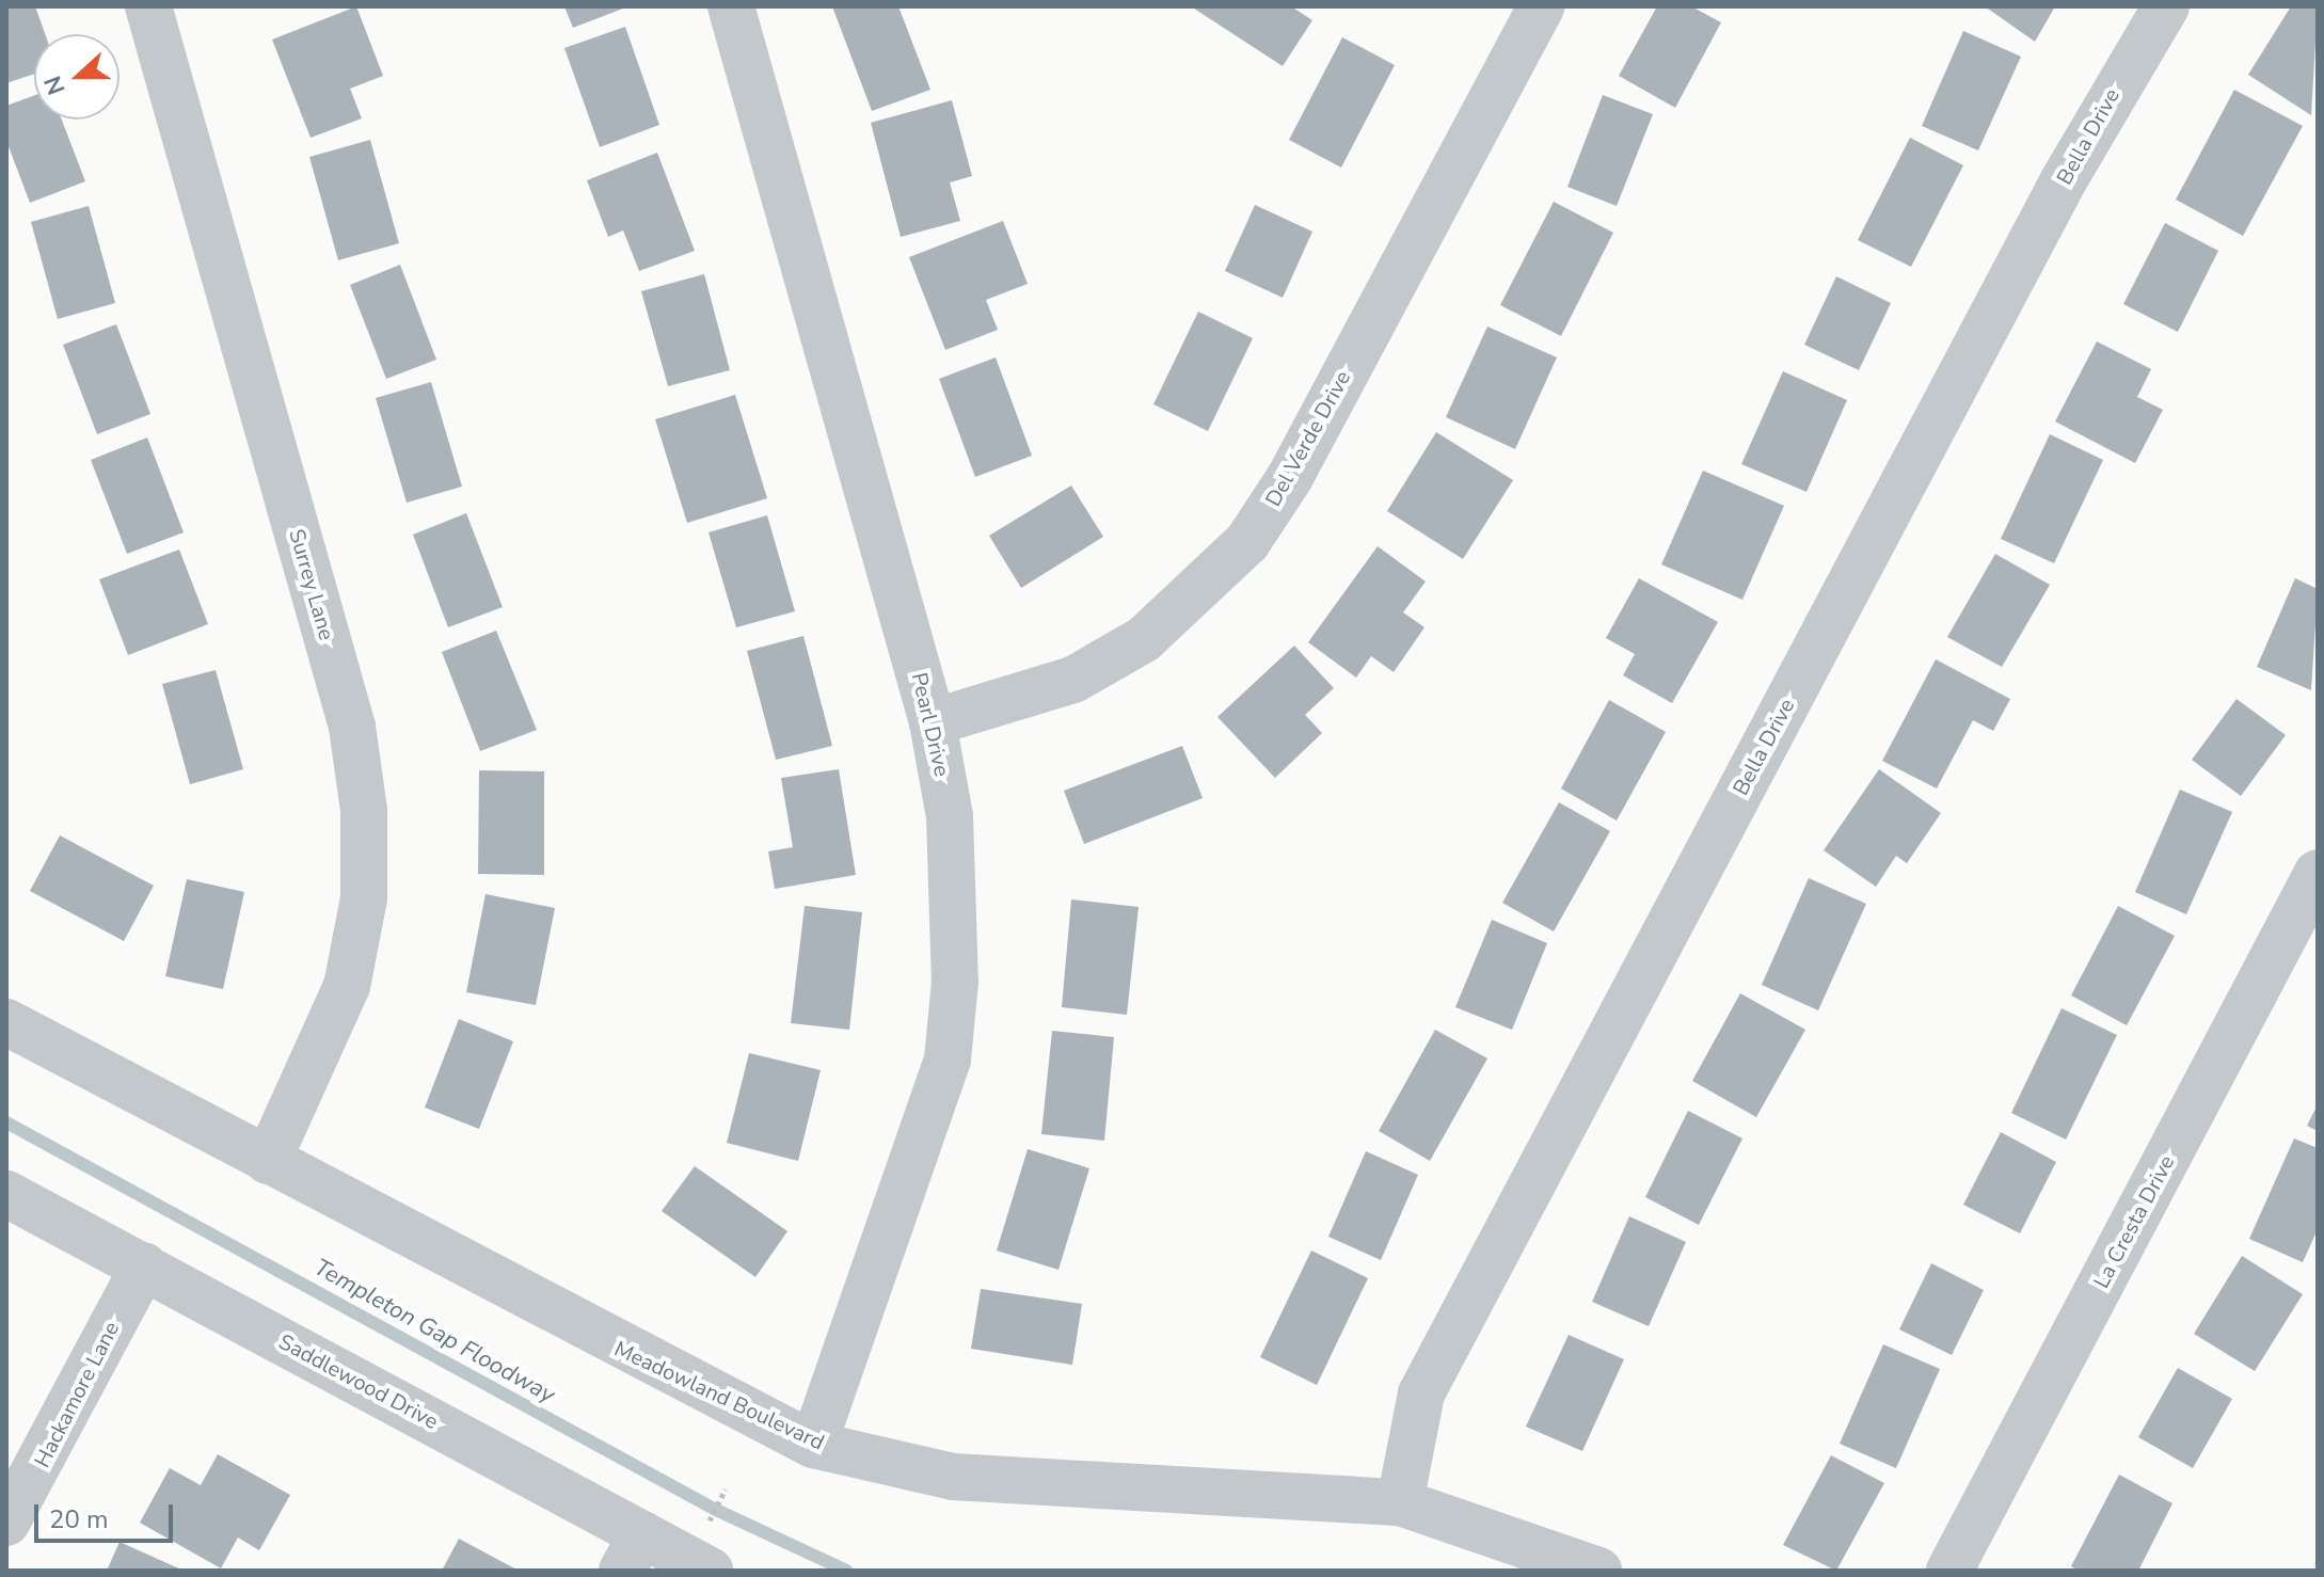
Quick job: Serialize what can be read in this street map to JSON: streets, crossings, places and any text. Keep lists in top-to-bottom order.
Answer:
{
  "streets": {
    "street": [
      "Bella Drive",
      "Del Verde Drive",
      "Surrey Lane",
      "Pearl Drive",
      "La Cresta Drive",
      "Saddlewood Drive",
      "Hackamore Lane",
      "Meadowland Boulevard"
    ]
  },
  "crossings": [
    ["Bella Drive", "Meadowland Boulevard"],
    ["Del Verde Drive", "Pearl Drive"],
    ["Surrey Lane", "Meadowland Boulevard"],
    ["Pearl Drive", "Meadowland Boulevard"],
    ["Saddlewood Drive", "Hackamore Lane"]
  ],
  "water": ["Templeton Gap Floodway"],
  "scale_bar": "20 m",
  "north": "left"
}
